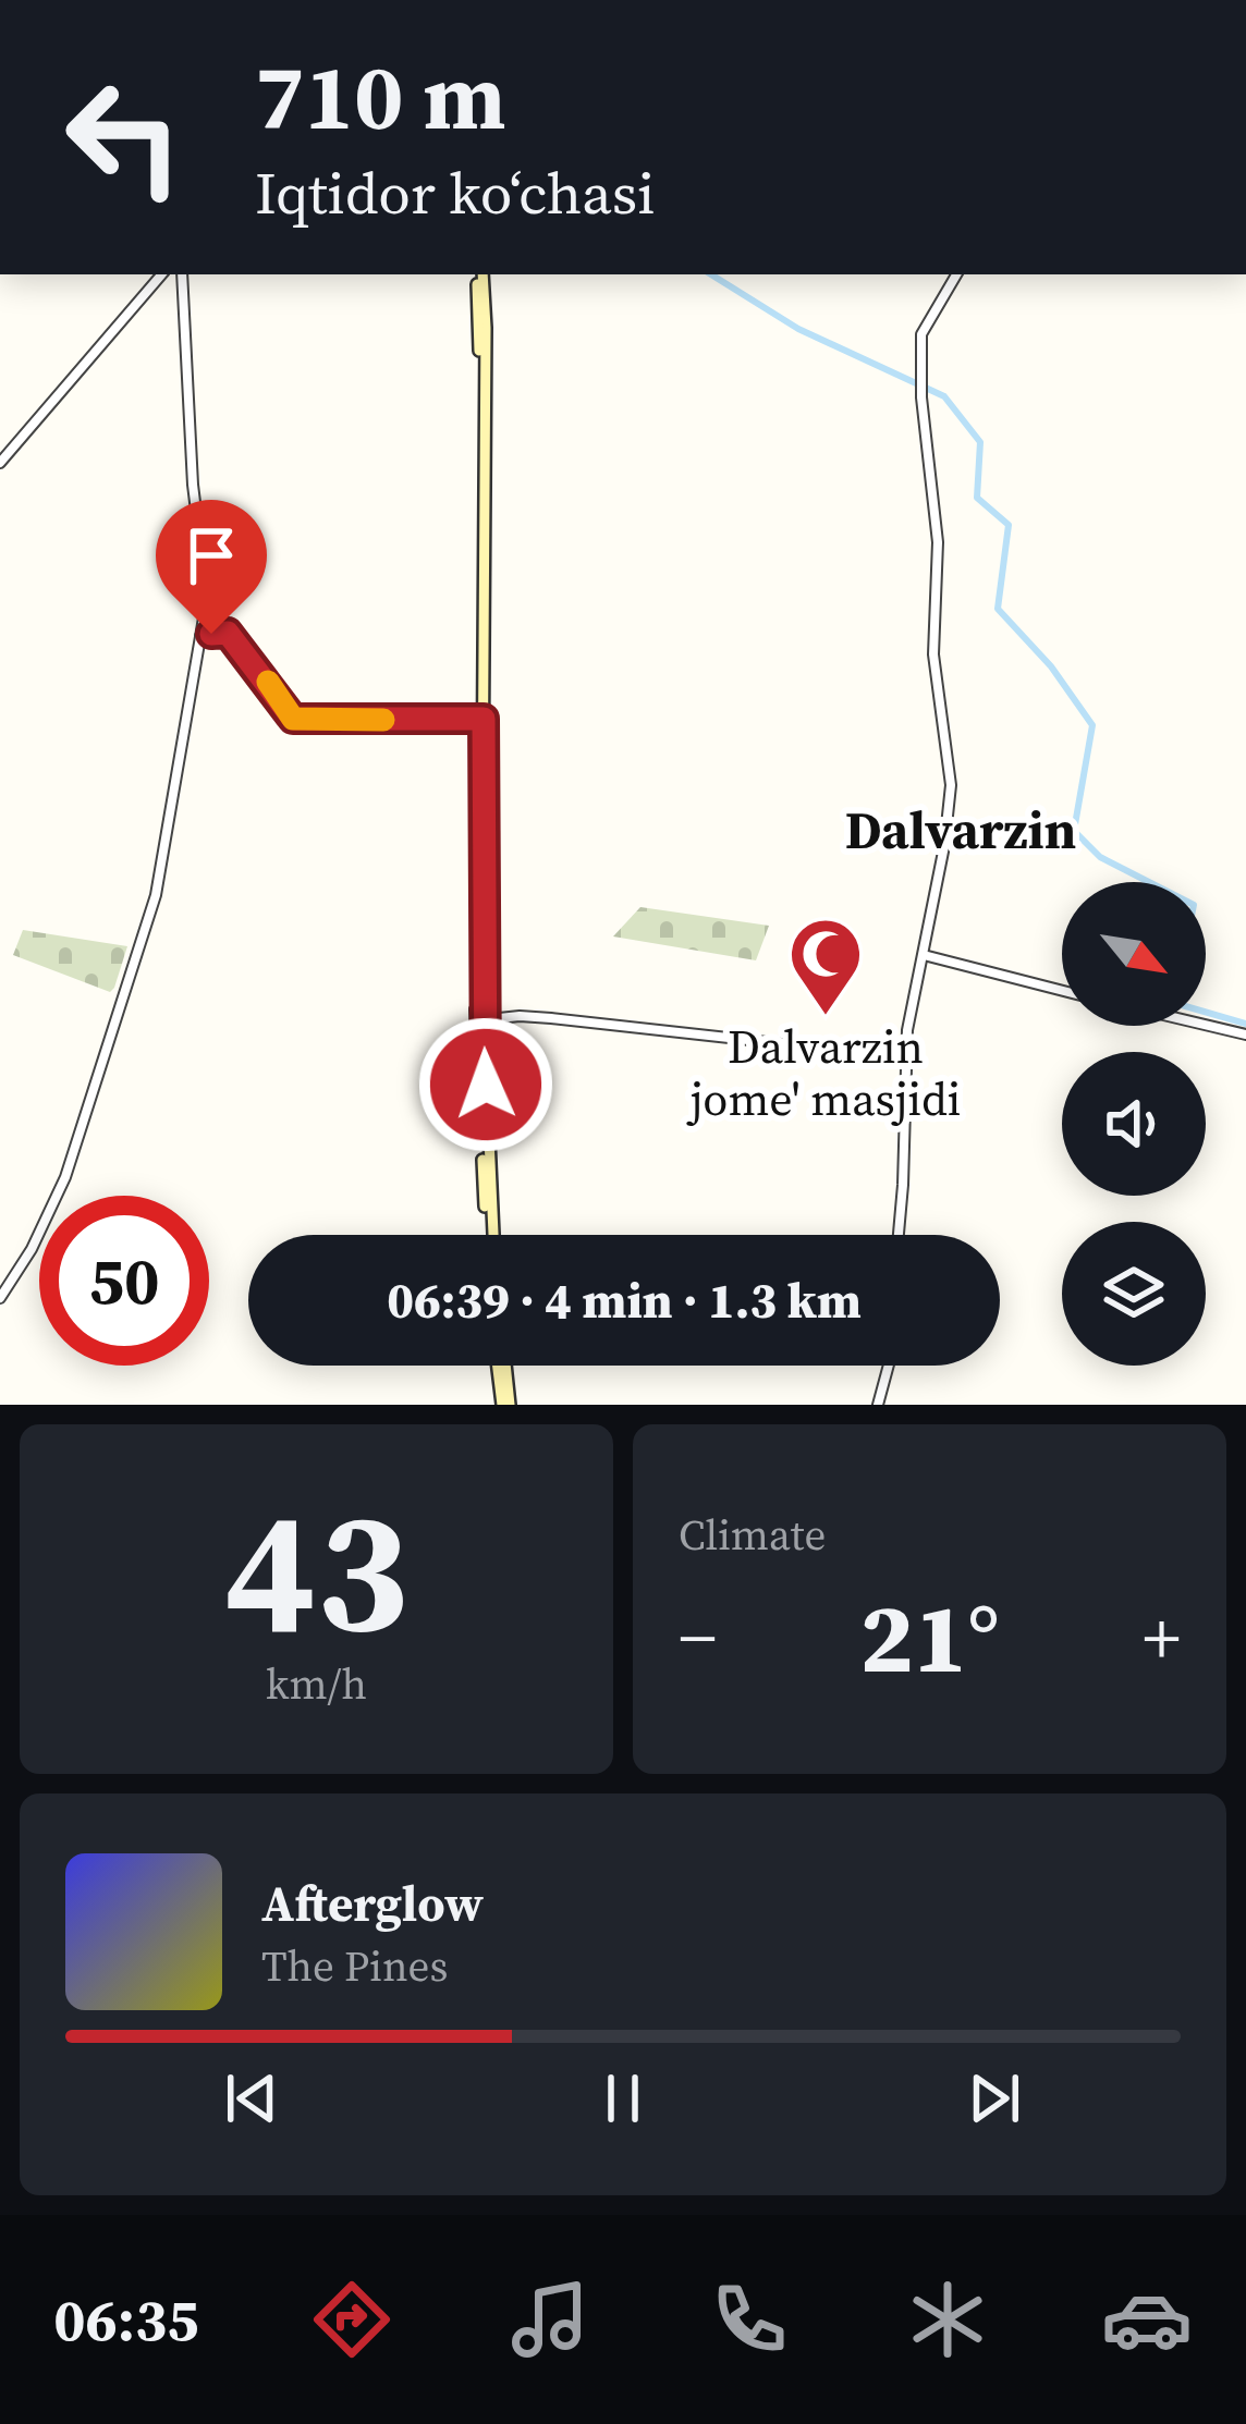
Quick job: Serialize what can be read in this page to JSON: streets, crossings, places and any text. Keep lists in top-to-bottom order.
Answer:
{
  "districts": ["Dalvarzin"],
  "places": {
    "mosque": ["Dalvarzin jome' masjidi"]
  },
  "north": "bottom right",
  "page": {
    "turn": ["710 m", "Iqtidor koʻchasi"],
    "limit": "50",
    "trip": "06:39 · 4 min · 1.3 km",
    "tile": [
      ["43", "km/h"],
      "Climate"
    ],
    "heat": ["−", "21°", "+"],
    "song": ["Afterglow", "The Pines"],
    "tabs": "06:35"
  }
}
